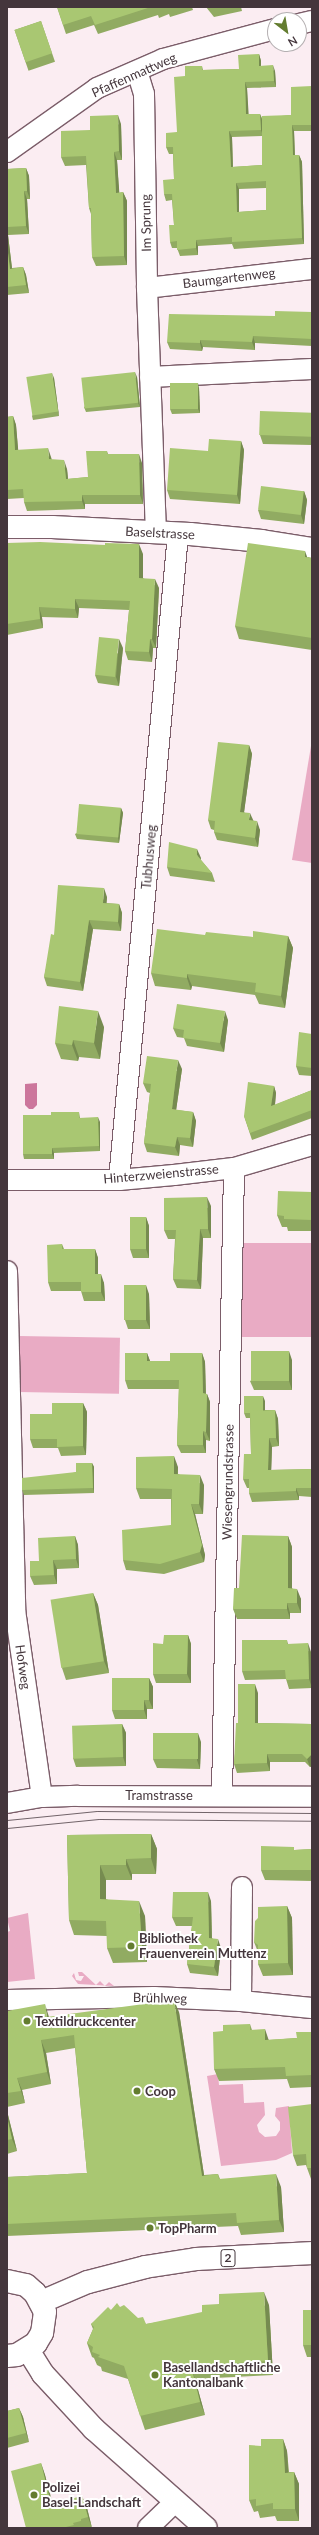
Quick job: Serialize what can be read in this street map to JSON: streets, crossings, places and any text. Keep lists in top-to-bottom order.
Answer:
{
  "streets": {
    "street": [
      "Pfaffenmattweg",
      "Im Sprung",
      "Baumgartenweg",
      "Baselstrasse",
      "Tubhusweg",
      "Hinterzweienstrasse",
      "Wiesengrundstrasse",
      "Hofweg",
      "Tramstrasse",
      "Brühlweg",
      "2"
    ]
  },
  "crossings": [
    ["Pfaffenmattweg", "Im Sprung"],
    ["Im Sprung", "Baumgartenweg"],
    ["Im Sprung", "Baselstrasse"],
    ["Baselstrasse", "Tubhusweg"],
    ["Tubhusweg", "Hinterzweienstrasse"],
    ["Hinterzweienstrasse", "Wiesengrundstrasse"],
    ["Wiesengrundstrasse", "Tramstrasse"],
    ["Hofweg", "Tramstrasse"]
  ],
  "places": [
    "Bibliothek Frauenverein Muttenz",
    "Textildruckcenter",
    "Coop",
    "TopPharm",
    "Basellandschaftliche Kantonalbank",
    "Polizei Basel-Landschaft"
  ],
  "north": "bottom right"
}
